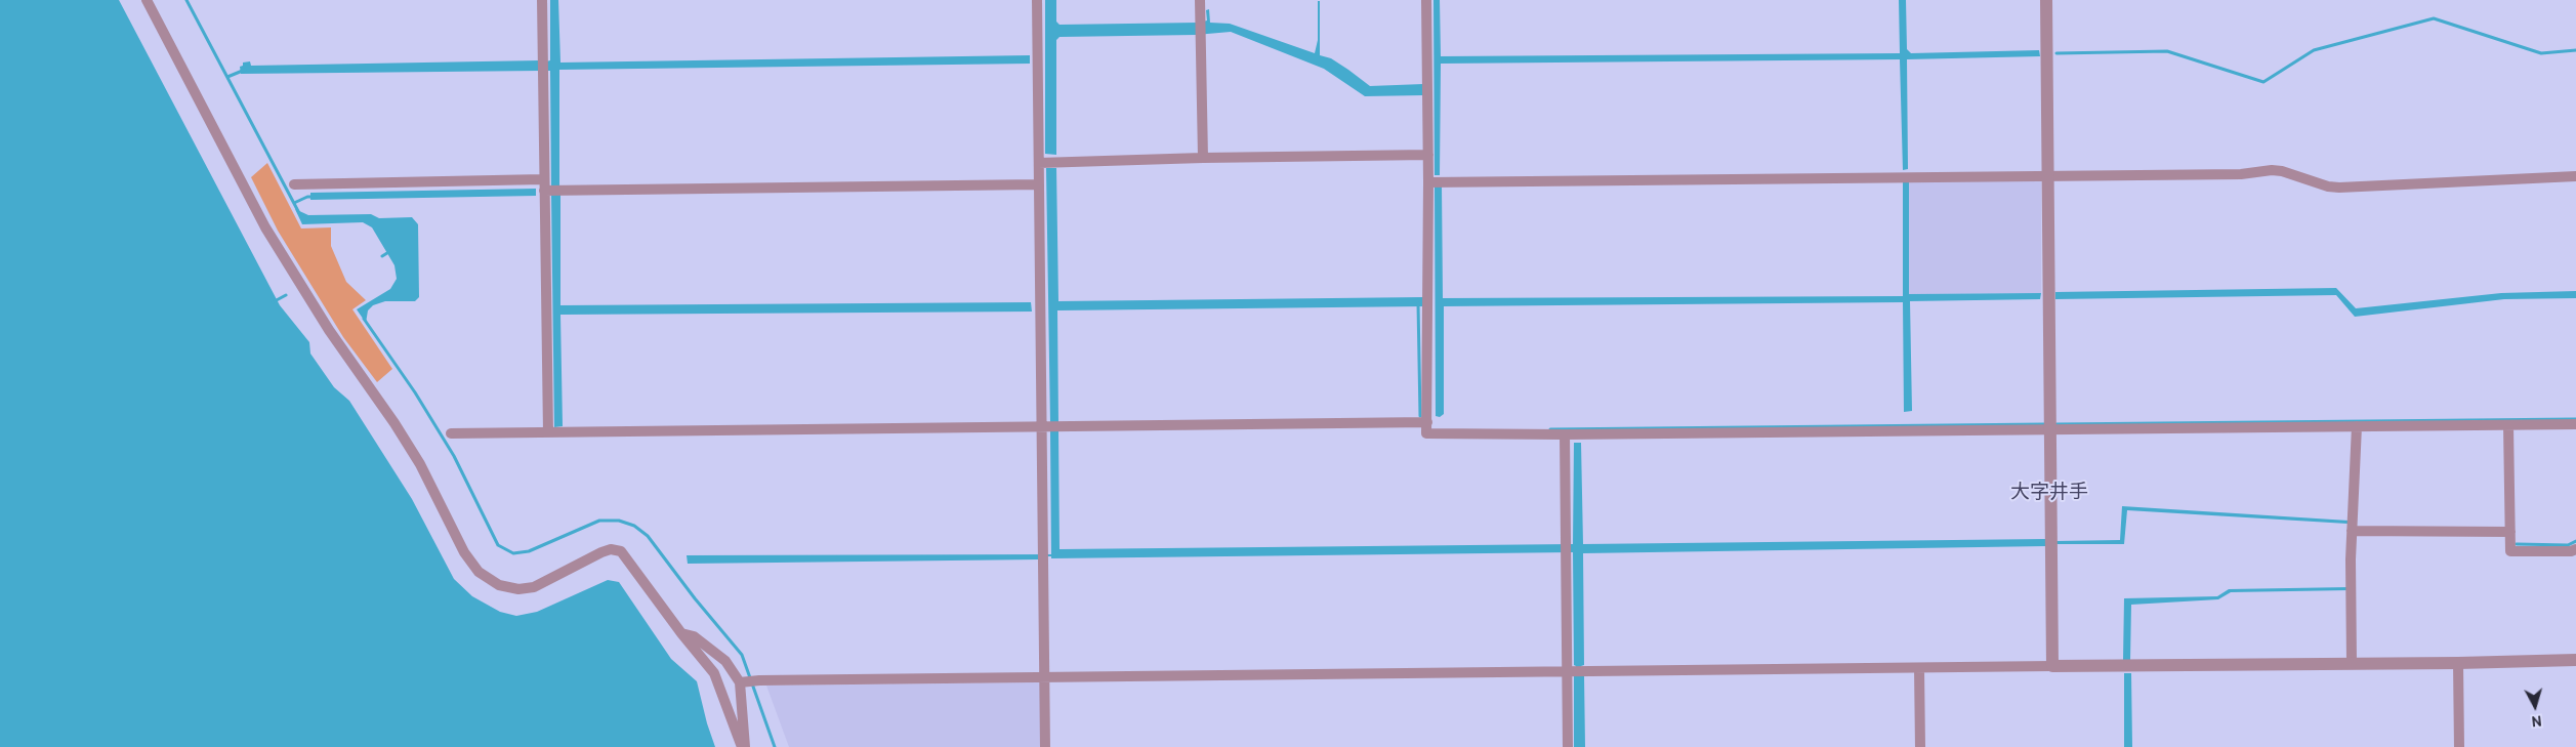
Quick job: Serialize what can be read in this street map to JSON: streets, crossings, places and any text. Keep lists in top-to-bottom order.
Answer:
{
  "districts": ["大字井手"],
  "north": "bottom"
}
